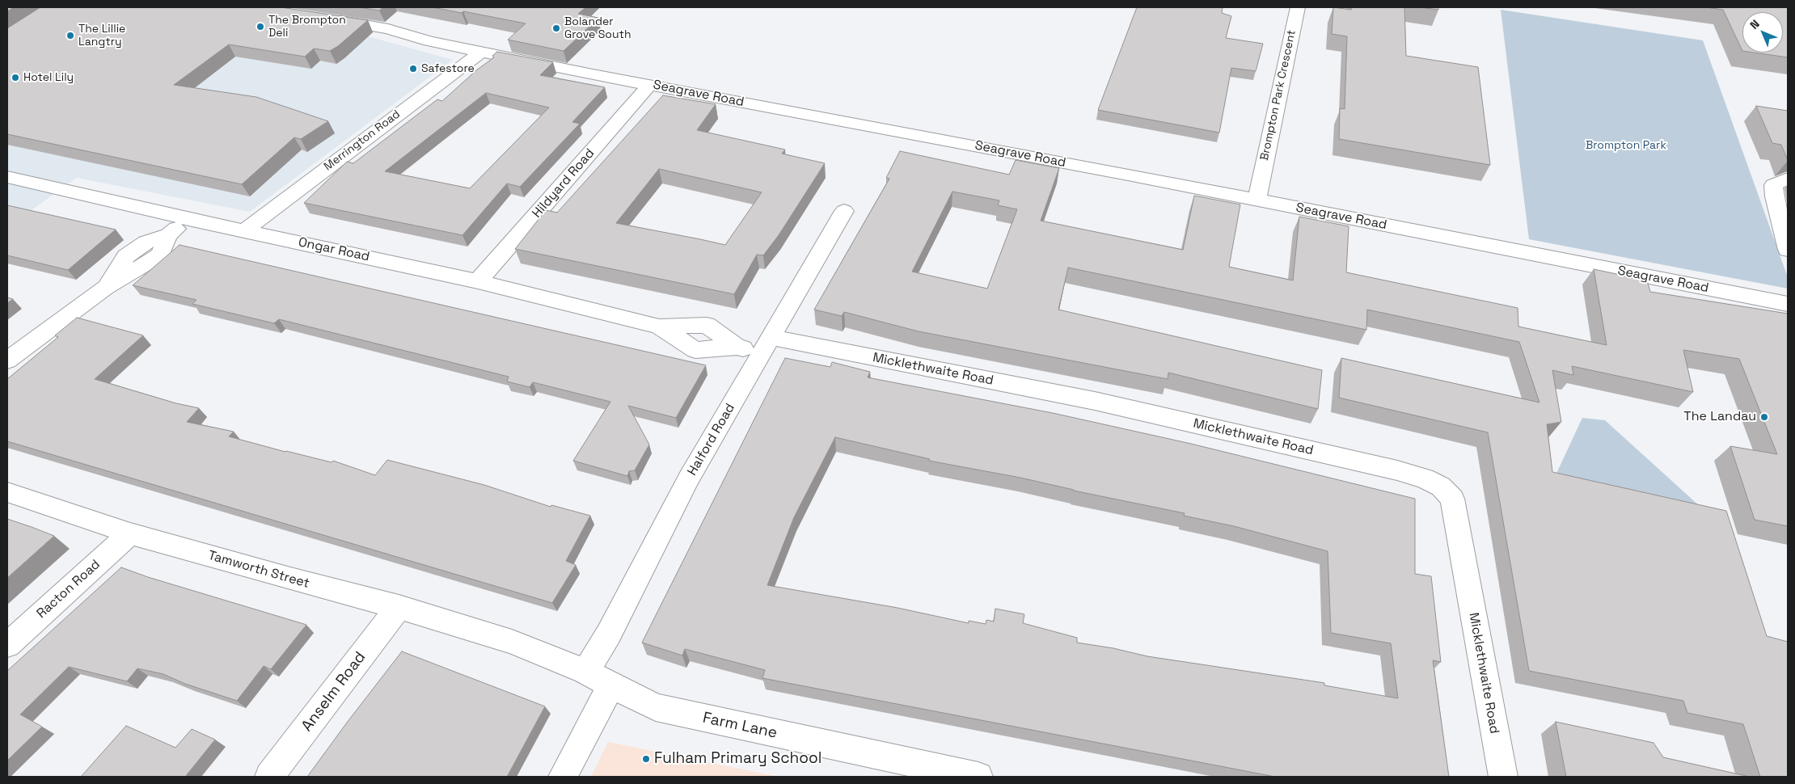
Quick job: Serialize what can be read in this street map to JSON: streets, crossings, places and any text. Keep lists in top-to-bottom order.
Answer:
{
  "streets": {
    "street": [
      "Seagrave Road",
      "Brompton Park Crescent",
      "Merrington Road",
      "Hildyard Road",
      "Ongar Road",
      "Micklethwaite Road",
      "Halford Road",
      "Tamworth Street",
      "Racton Road",
      "Anselm Road",
      "Farm Lane"
    ]
  },
  "crossings": [
    ["Seagrave Road", "Brompton Park Crescent"],
    ["Seagrave Road", "Merrington Road"],
    ["Seagrave Road", "Hildyard Road"],
    ["Merrington Road", "Ongar Road"],
    ["Hildyard Road", "Ongar Road"],
    ["Ongar Road", "Micklethwaite Road"],
    ["Ongar Road", "Halford Road"],
    ["Micklethwaite Road", "Halford Road"],
    ["Halford Road", "Farm Lane"],
    ["Tamworth Street", "Racton Road"],
    ["Tamworth Street", "Anselm Road"],
    ["Tamworth Street", "Farm Lane"]
  ],
  "parks": ["Brompton Park"],
  "places": [
    "The Brompton Deli",
    "Bolander Grove South",
    "The Lillie Langtry",
    "Safestore",
    "Hotel Lily",
    "The Landau",
    "Fulham Primary School"
  ],
  "north": "top left"
}
